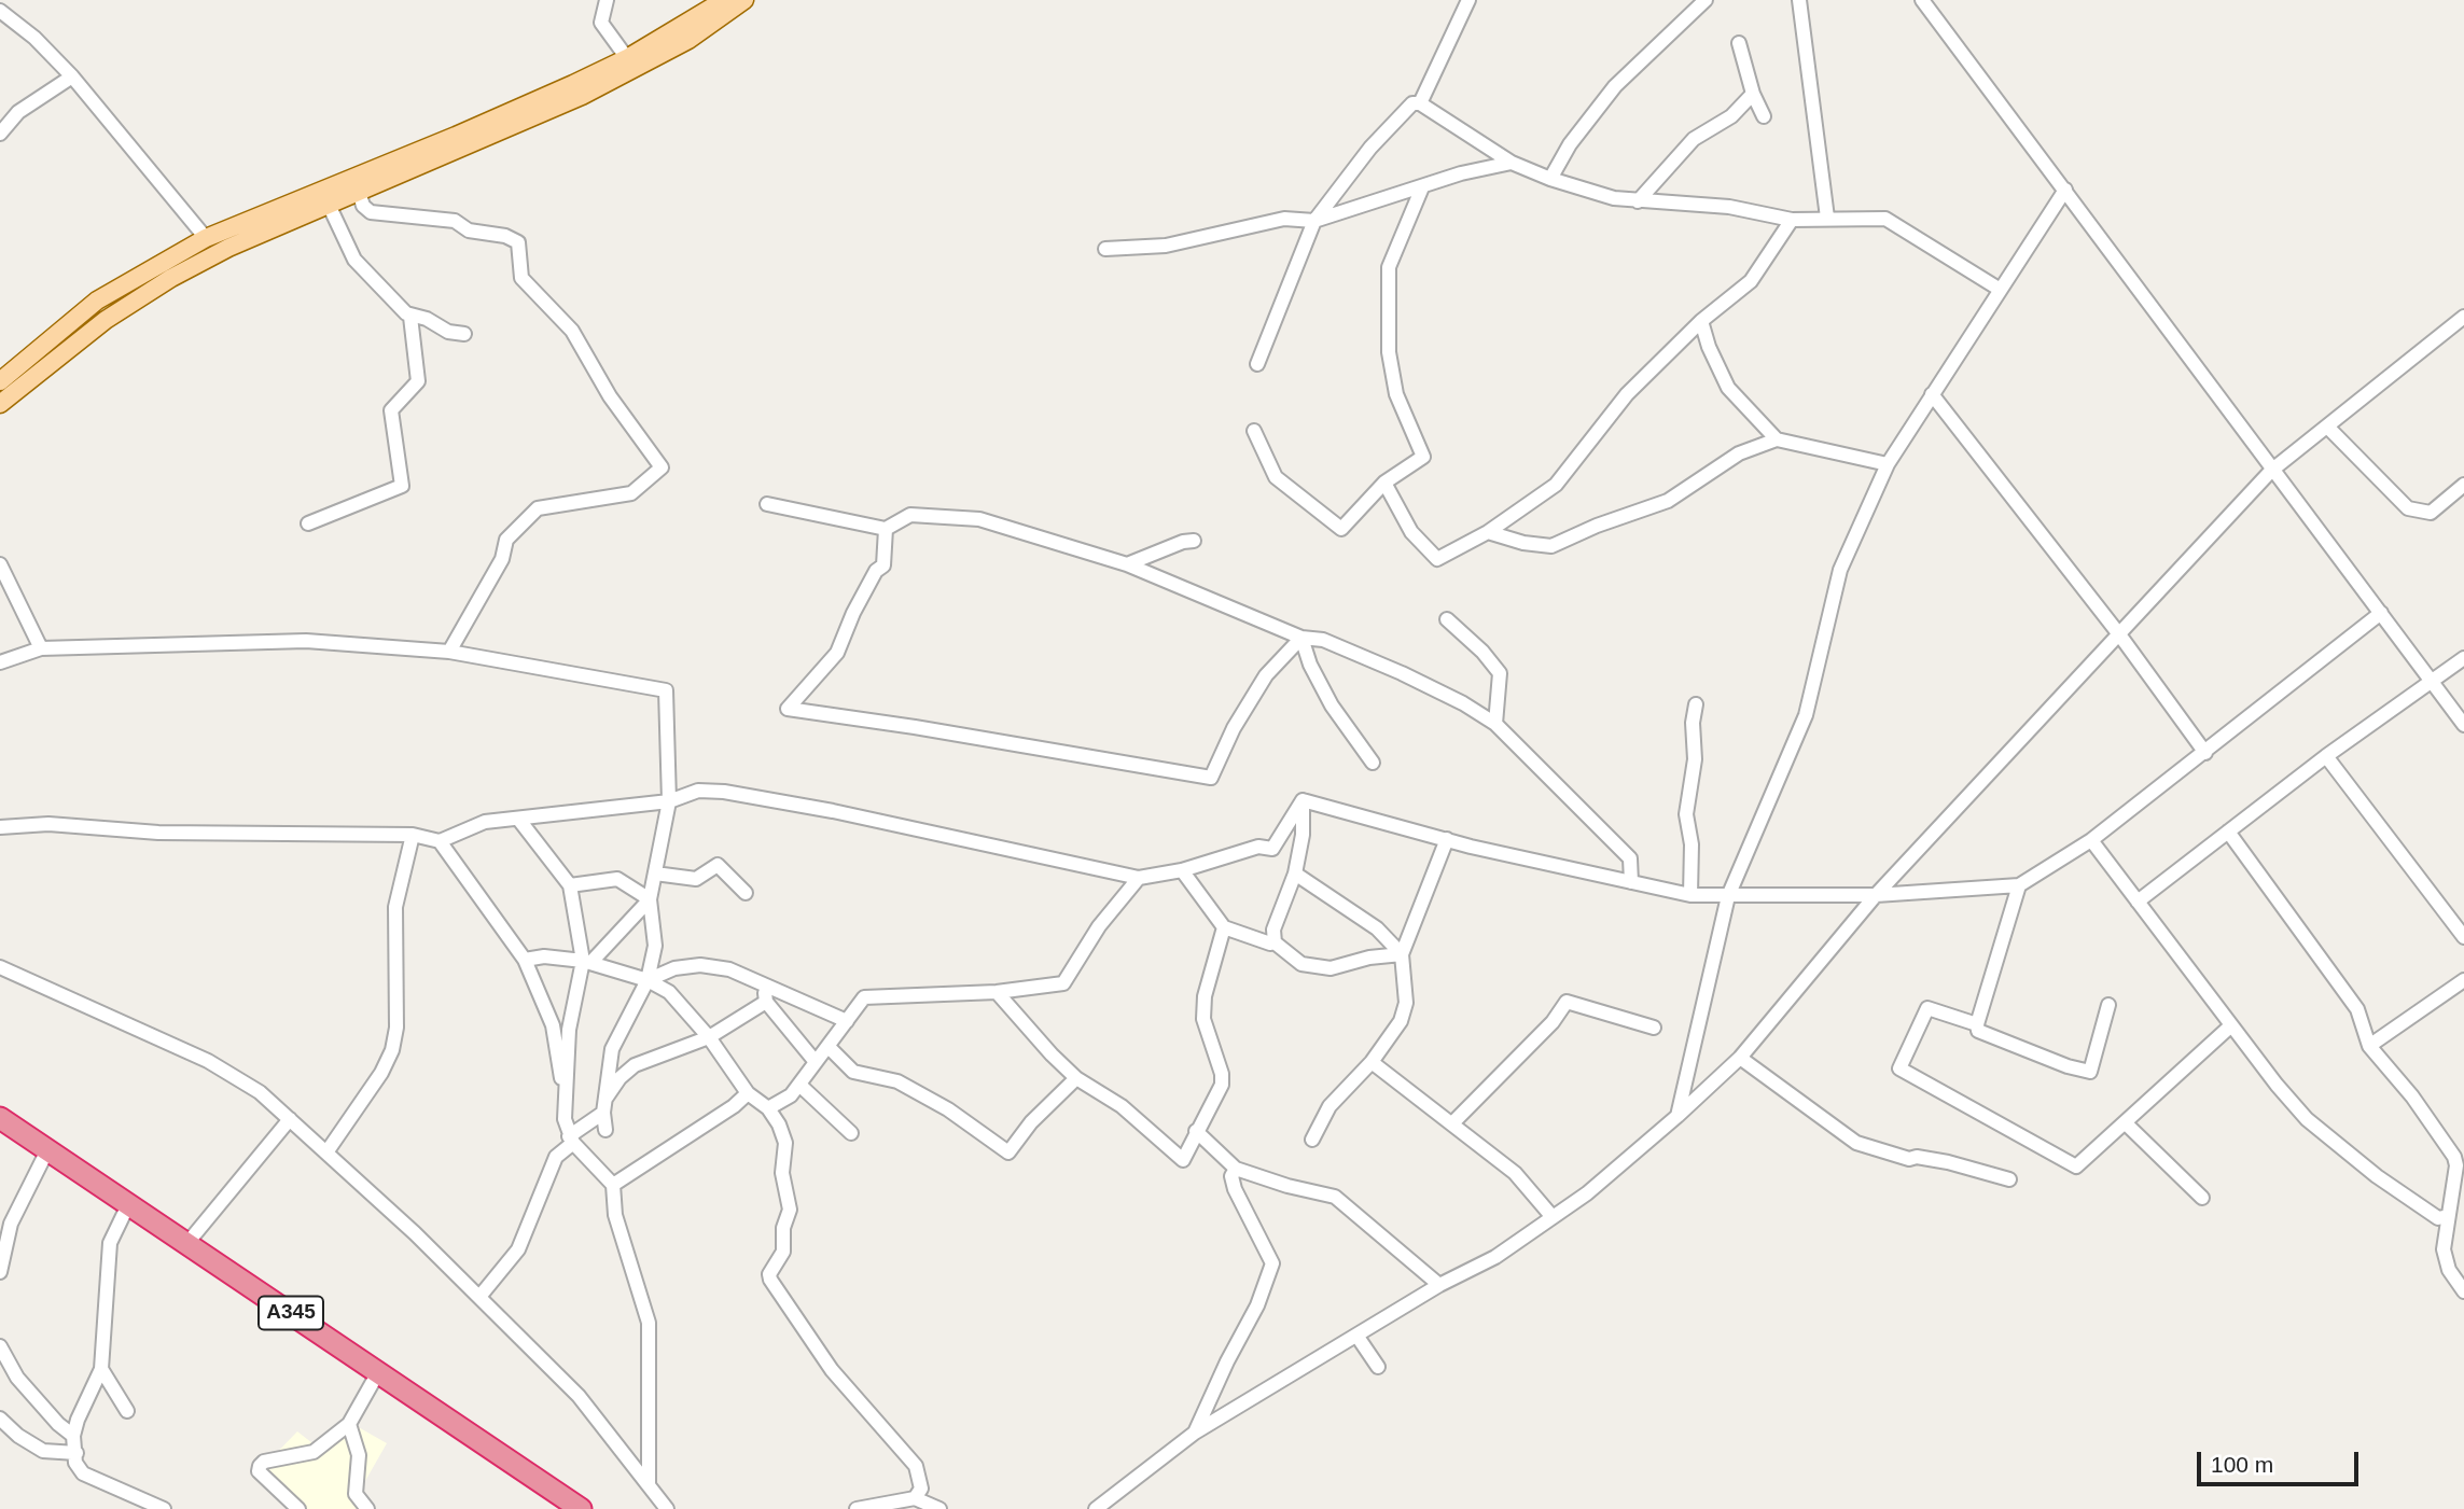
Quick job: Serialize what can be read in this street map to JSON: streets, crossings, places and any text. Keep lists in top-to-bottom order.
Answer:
{
  "streets": {
    "highway": ["A345"]
  },
  "scale_bar": "100 m"
}
